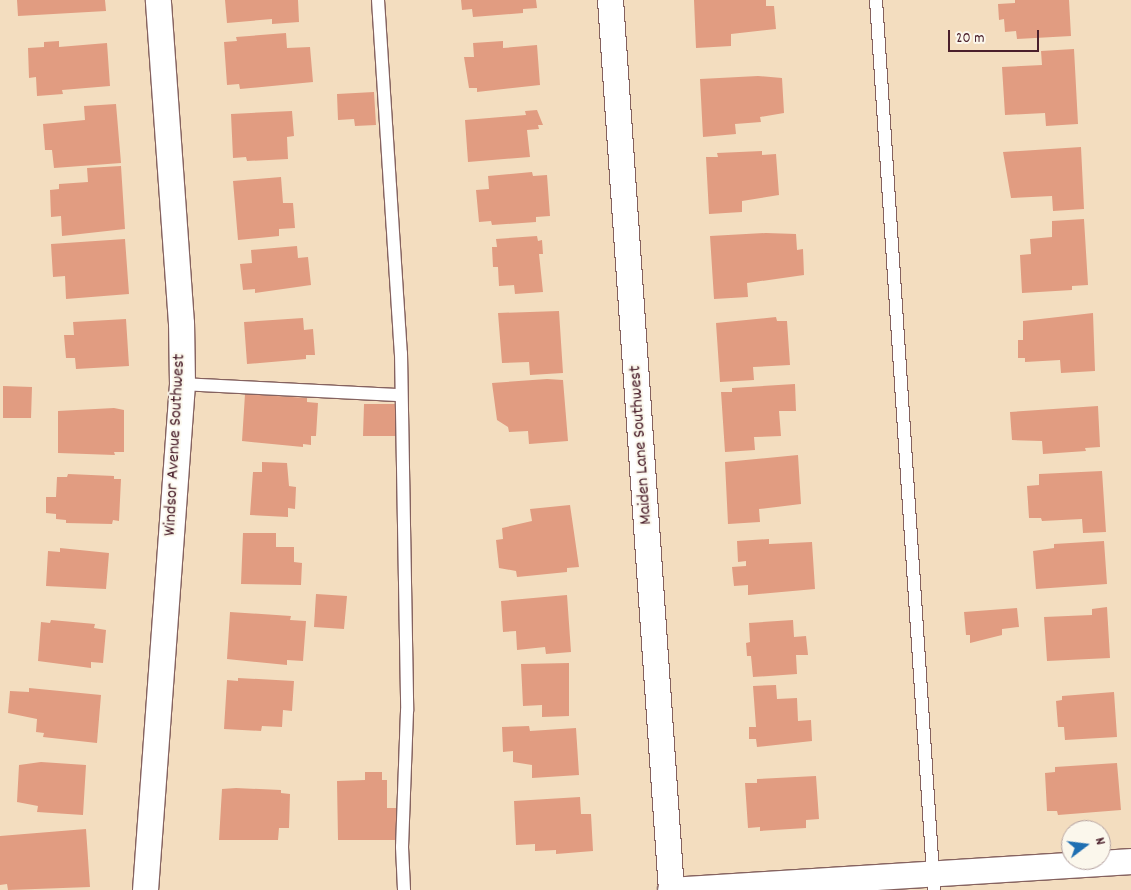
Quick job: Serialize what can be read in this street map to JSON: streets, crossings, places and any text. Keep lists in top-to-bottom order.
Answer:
{
  "streets": {
    "street": ["Windsor Avenue Southwest", "Maiden Lane Southwest"]
  },
  "scale_bar": "20 m",
  "north": "right"
}
